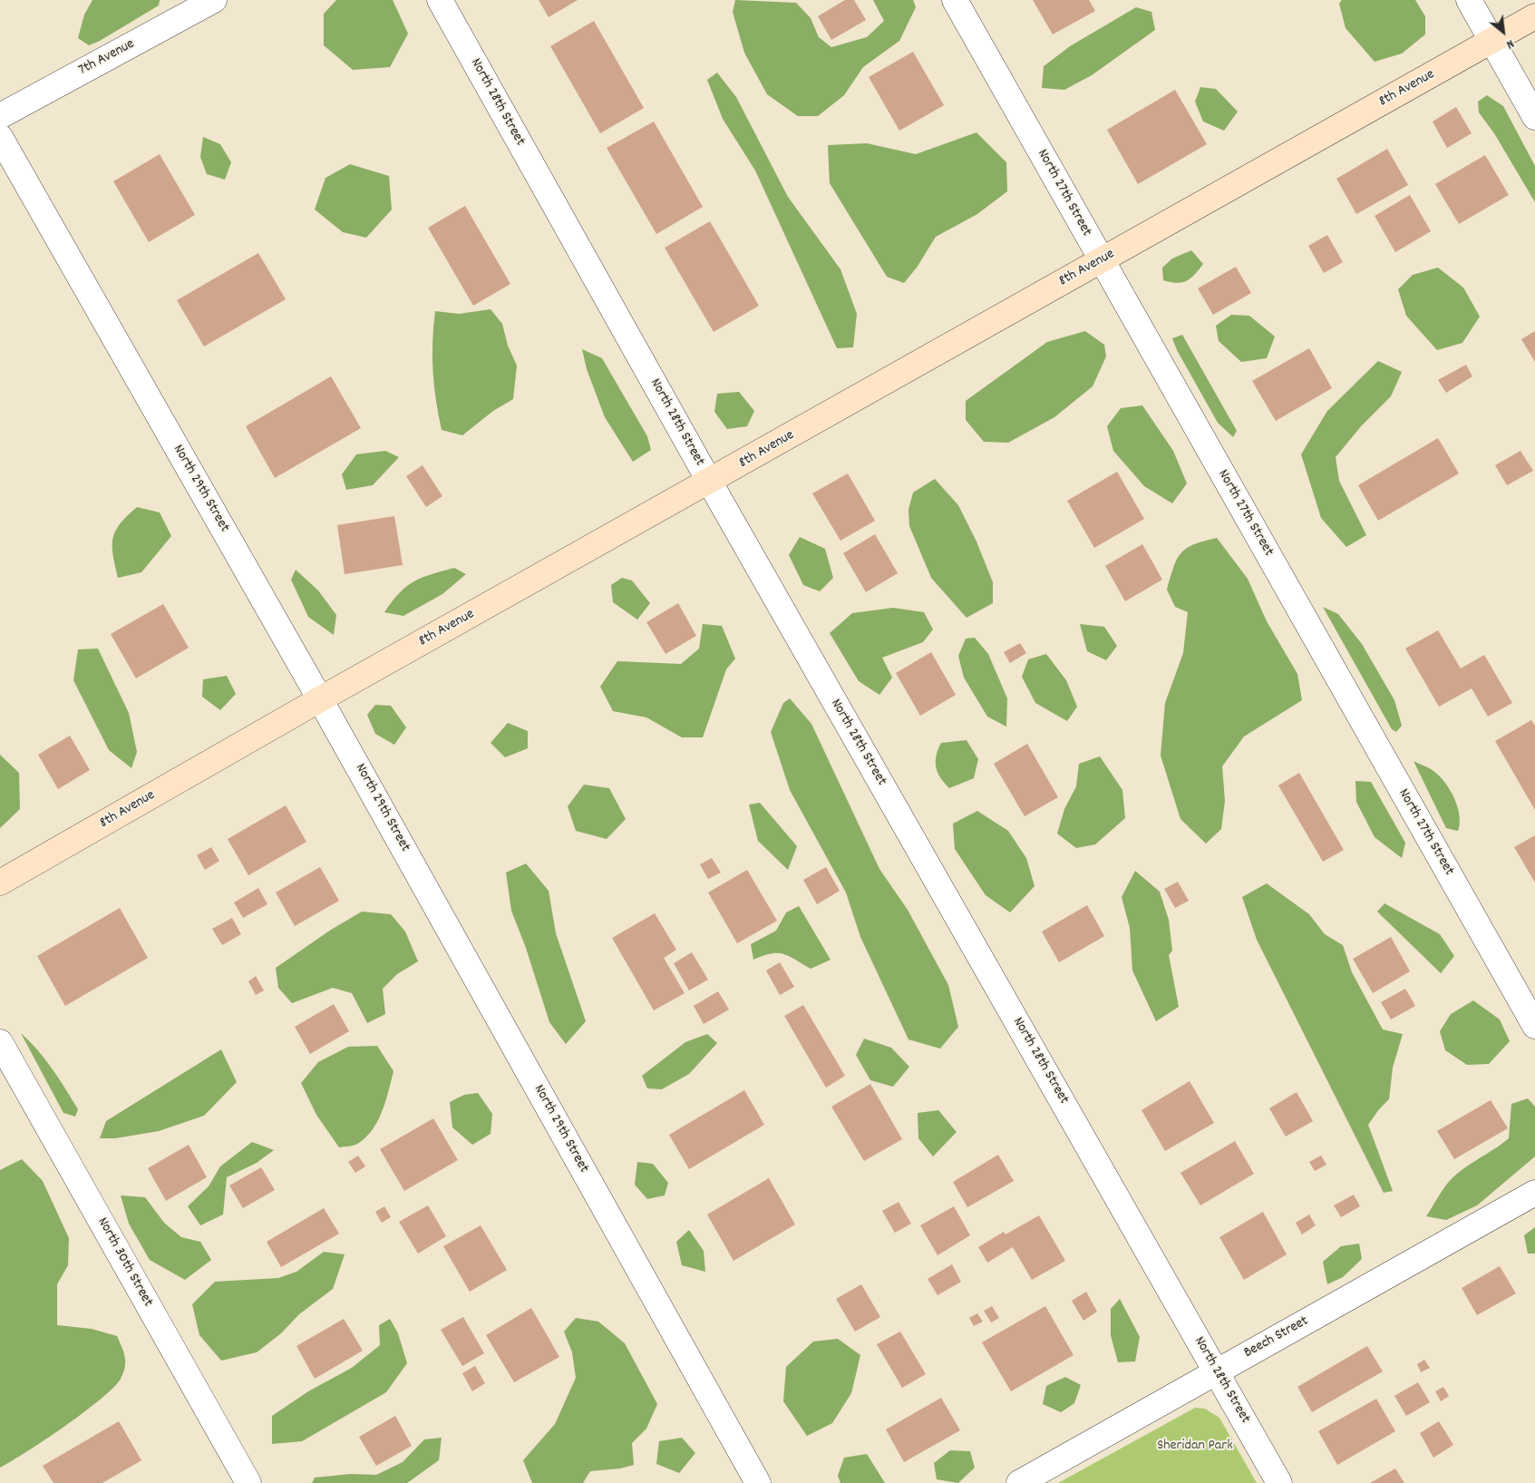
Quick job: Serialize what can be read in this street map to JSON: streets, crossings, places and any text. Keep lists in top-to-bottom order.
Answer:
{
  "streets": {
    "street": [
      "7th Avenue",
      "8th Avenue",
      "North 28th Street",
      "North 27th Street",
      "North 29th Street",
      "North 30th Street",
      "Beech Street"
    ]
  },
  "crossings": [
    ["8th Avenue", "North 28th Street"],
    ["8th Avenue", "North 27th Street"],
    ["8th Avenue", "North 29th Street"],
    ["North 28th Street", "Beech Street"]
  ],
  "parks": ["Sheridan Park"],
  "north": "bottom right"
}
